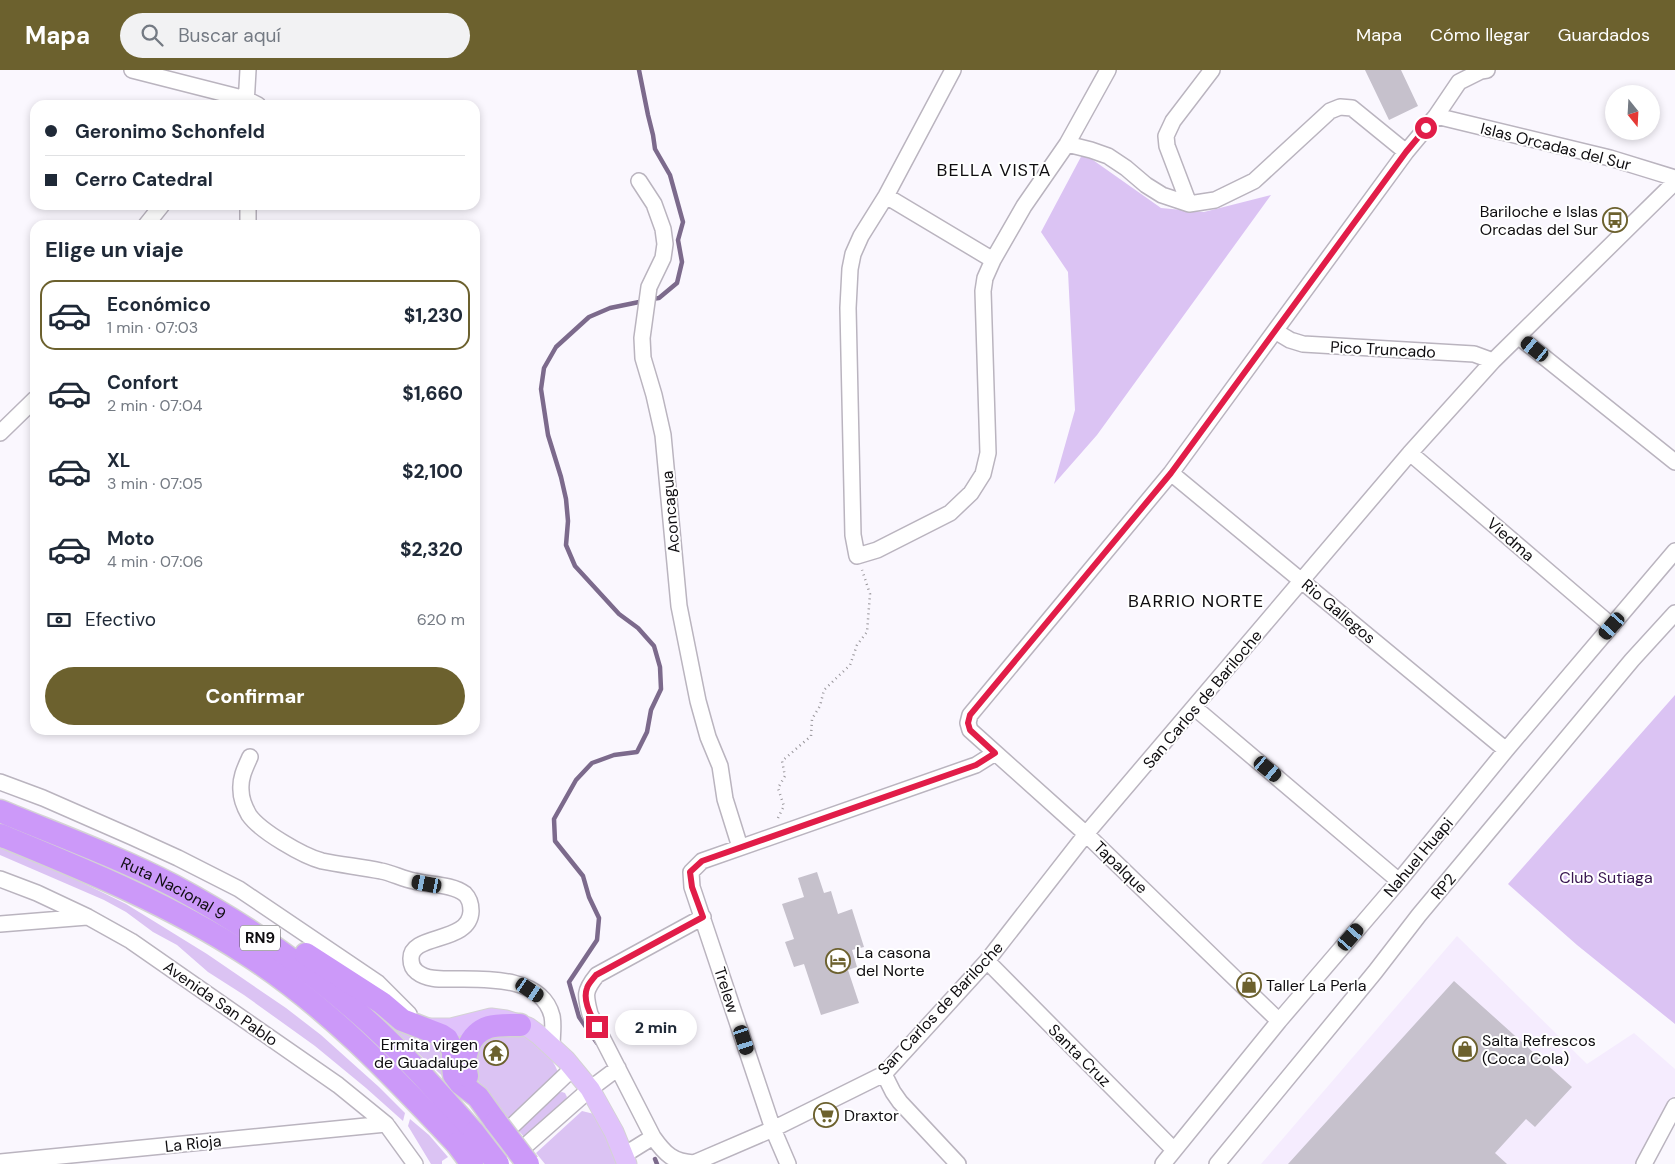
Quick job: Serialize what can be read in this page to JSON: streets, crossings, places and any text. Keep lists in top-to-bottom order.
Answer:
{
  "streets": {
    "highway": ["Ruta Nacional 9", "RN9"],
    "street": [
      "Islas Orcadas del Sur",
      "Pico Truncado",
      "Aconcagua",
      "Viedma",
      "Rio Gallegos",
      "San Carlos de Bariloche",
      "Nahuel Huapi",
      "Tapalque",
      "RP2",
      "Trelew",
      "Avenida San Pablo",
      "Santa Cruz",
      "La Rioja"
    ]
  },
  "crossings": [
    ["Islas Orcadas del Sur", "San Carlos de Bariloche"],
    ["Pico Truncado", "San Carlos de Bariloche"],
    ["Aconcagua", "Trelew"],
    ["Viedma", "San Carlos de Bariloche"],
    ["Viedma", "Nahuel Huapi"],
    ["Rio Gallegos", "San Carlos de Bariloche"],
    ["Rio Gallegos", "Nahuel Huapi"],
    ["Rio Gallegos", "Tapalque"],
    ["San Carlos de Bariloche", "Tapalque"],
    ["San Carlos de Bariloche", "Trelew"],
    ["San Carlos de Bariloche", "Santa Cruz"],
    ["Nahuel Huapi", "Tapalque"],
    ["Nahuel Huapi", "Santa Cruz"],
    ["Avenida San Pablo", "La Rioja"]
  ],
  "districts": ["BELLA VISTA", "BARRIO NORTE"],
  "parks": ["Club Sutiaga"],
  "places": {
    "bus stop": ["Bariloche e Islas Orcadas del Sur"],
    "hotel": ["La casona del Norte"],
    "shop": ["Taller La Perla", "Salta Refrescos (Coca Cola)"],
    "temple": ["Ermita virgen de Guadalupe"],
    "supermarket": ["Draxtor"]
  },
  "north": "bottom",
  "page": {
    "header": "Mapa",
    "search": "Buscar aquí",
    "nav": ["Mapa", "Cómo llegar", "Guardados"],
    "banner": ["Geronimo Schonfeld", "Cerro Catedral"],
    "heading": "Elige un viaje",
    "list": [
      {
        "name": "Económico",
        "note": "1 min · 07:03",
        "value": "$1,230"
      },
      {
        "name": "Confort",
        "note": "2 min · 07:04",
        "value": "$1,660"
      },
      {
        "name": "XL",
        "note": "3 min · 07:05",
        "value": "$2,100"
      },
      {
        "name": "Moto",
        "note": "4 min · 07:06",
        "value": "$2,320"
      }
    ],
    "pay": ["Efectivo", "620 m"],
    "buttons": "Confirmar",
    "bubble": "2 min"
  }
}
